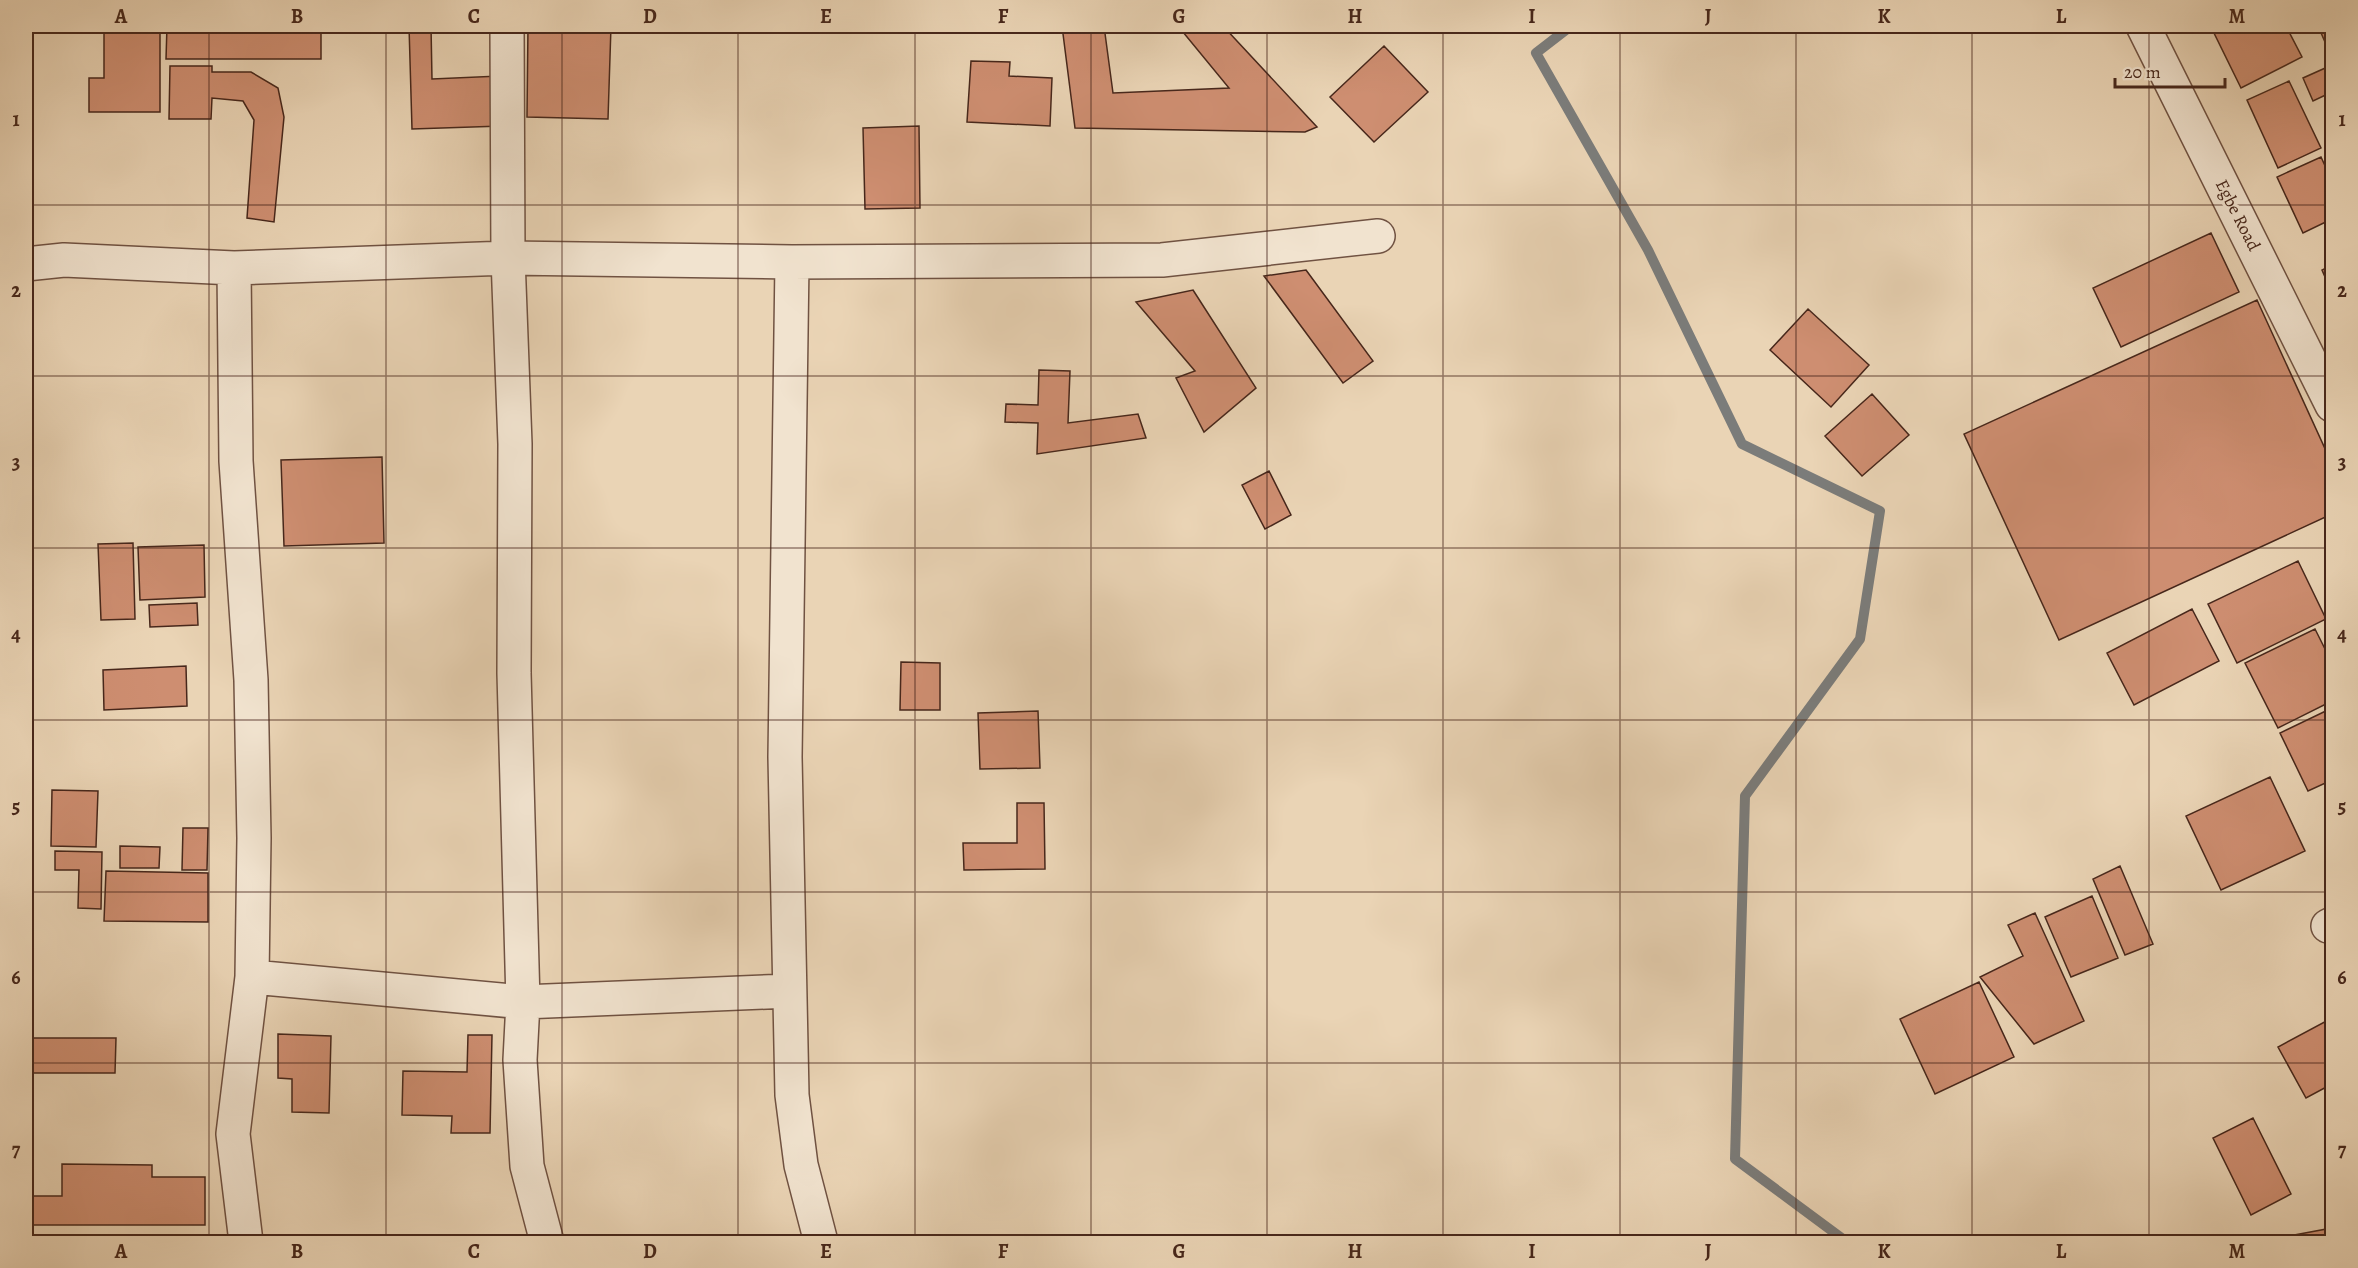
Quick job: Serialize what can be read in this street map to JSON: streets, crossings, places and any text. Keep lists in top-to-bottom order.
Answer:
{
  "streets": {
    "street": ["Egbe Road"]
  },
  "scale_bar": "20 m",
  "grid": {
    "columns": [
      "A",
      "B",
      "C",
      "D",
      "E",
      "F",
      "G",
      "H",
      "I",
      "J",
      "K",
      "L",
      "M"
    ],
    "rows": [
      "1",
      "2",
      "3",
      "4",
      "5",
      "6",
      "7"
    ]
  }
}
